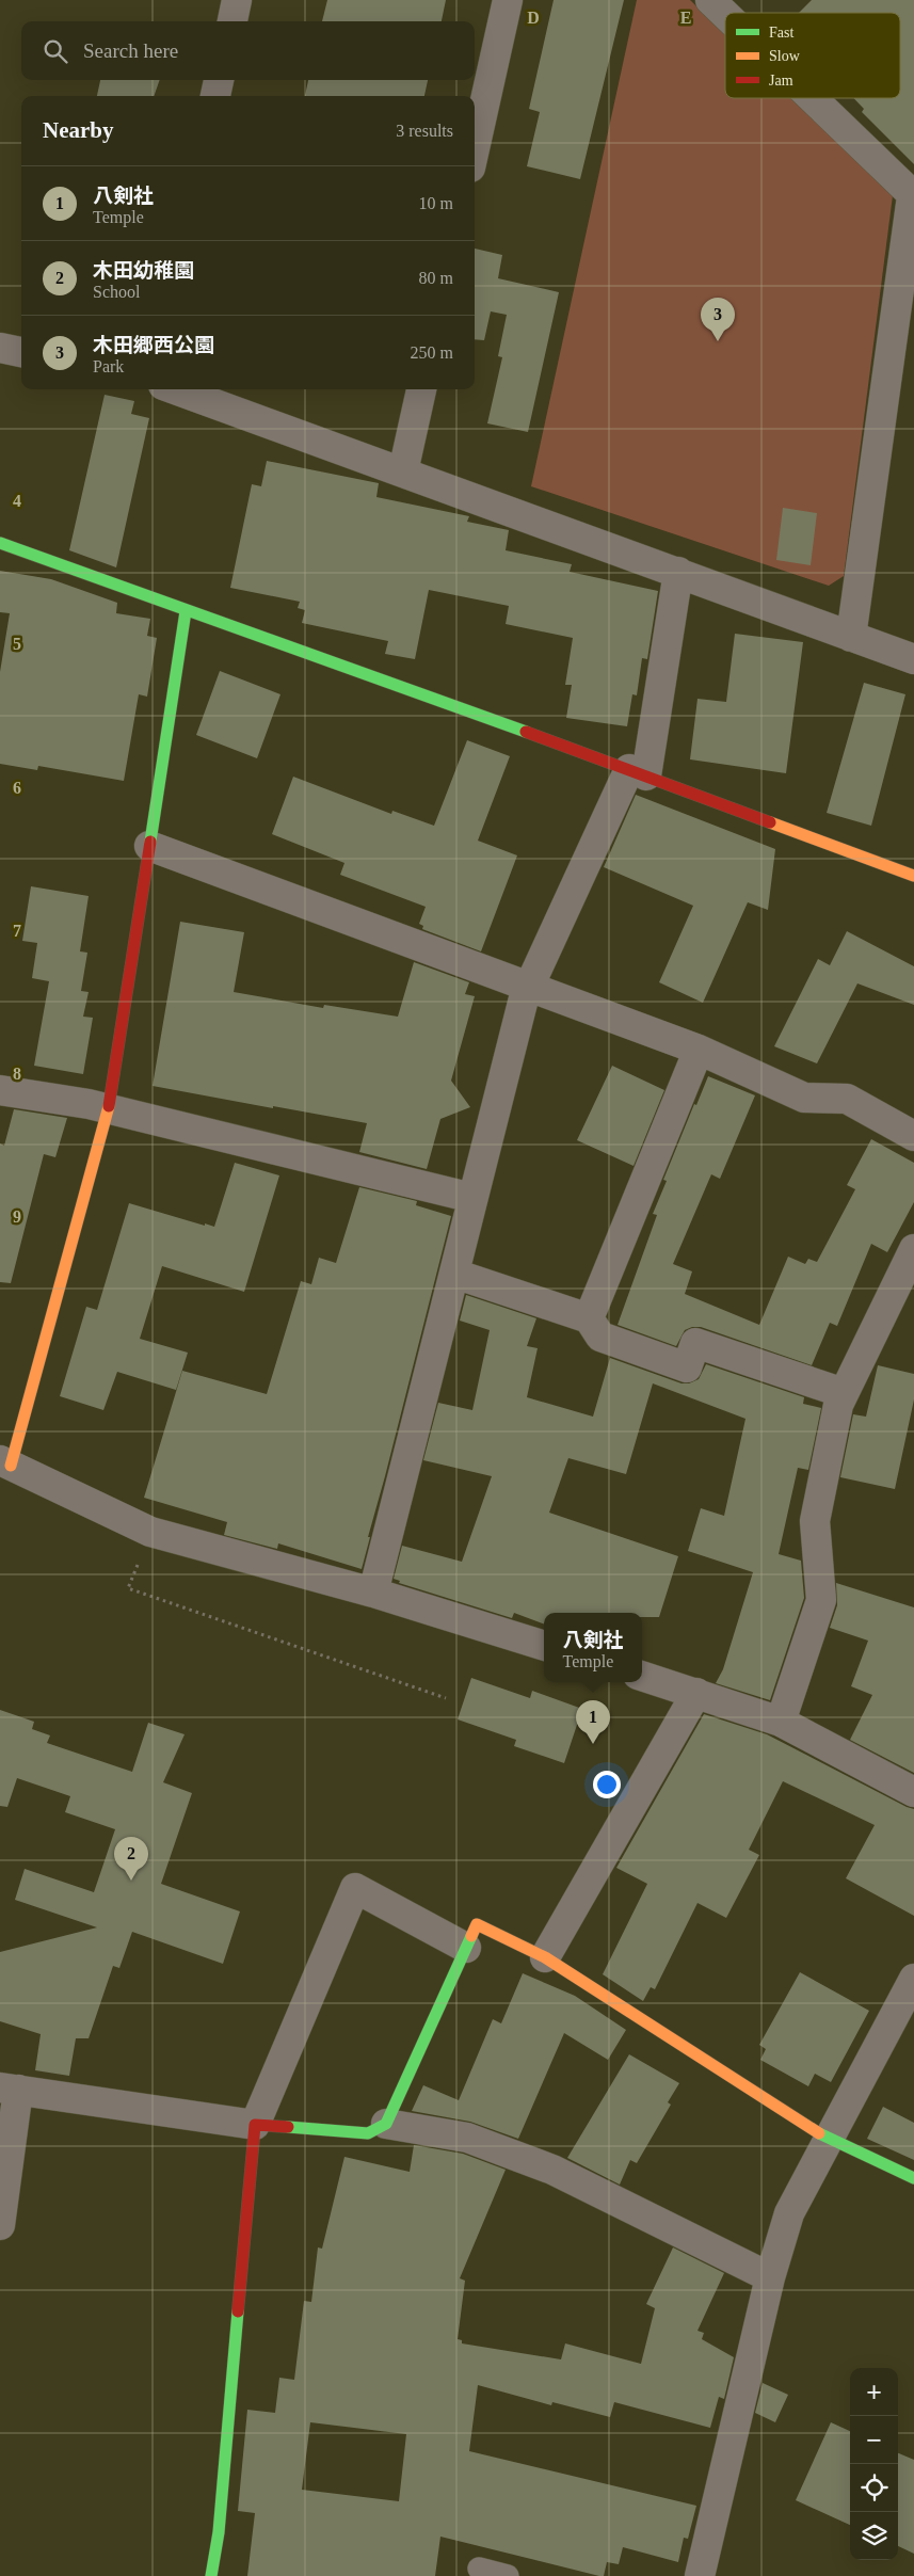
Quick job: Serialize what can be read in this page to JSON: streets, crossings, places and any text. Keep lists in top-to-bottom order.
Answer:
{
  "legend": ["Fast", "Slow", "Jam"],
  "page": {
    "search": "Search here",
    "heading": ["Nearby", "3 results"],
    "list": [
      {
        "mark": "1",
        "name": "八剣社",
        "note": "Temple",
        "value": "10 m"
      },
      {
        "mark": "2",
        "name": "木田幼稚園",
        "note": "School",
        "value": "80 m"
      },
      {
        "mark": "3",
        "name": "木田郷西公園",
        "note": "Park",
        "value": "250 m"
      }
    ],
    "pins": ["3", "1", "2"],
    "popup": ["八剣社", "Temple"],
    "map_buttons": ["+", "−"]
  },
  "grid": {
    "columns": ["D", "E"],
    "rows": [
      "4",
      "5",
      "6",
      "7",
      "8",
      "9"
    ]
  }
}
